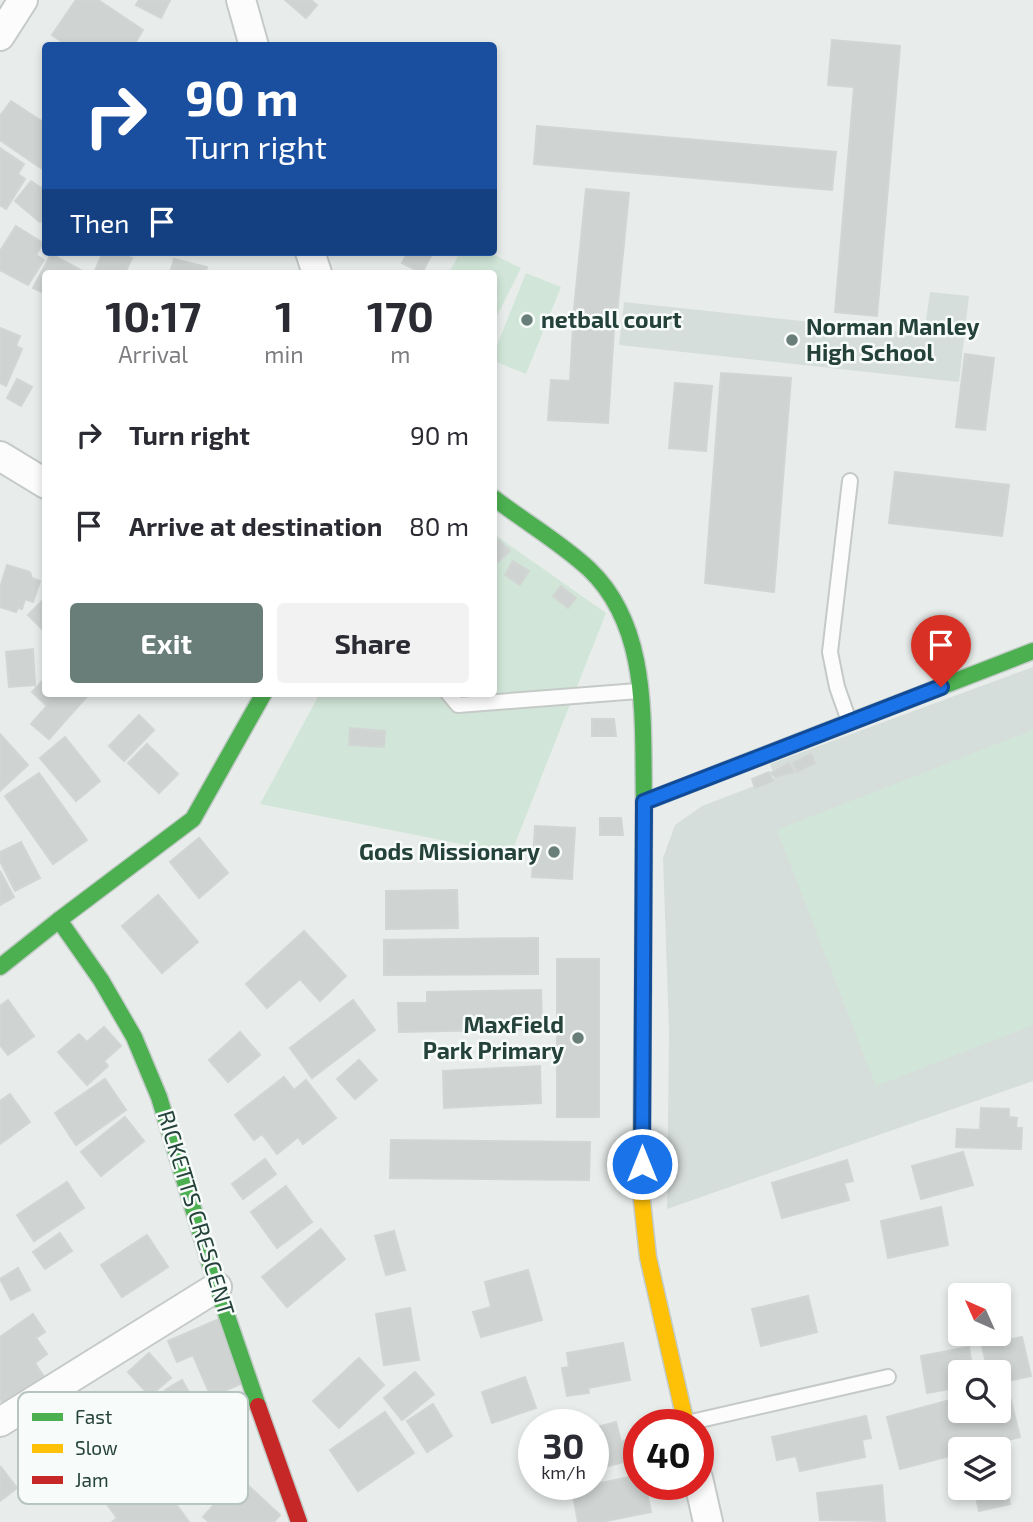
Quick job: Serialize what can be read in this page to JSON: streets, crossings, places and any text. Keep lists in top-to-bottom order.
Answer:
{
  "streets": {
    "street": ["RICKETTS CRESCENT"]
  },
  "places": [
    "netball court",
    "Norman Manley High School",
    "Gods Missionary",
    "MaxField Park Primary"
  ],
  "legend": ["Fast", "Slow", "Jam"],
  "north": "top left",
  "page": {
    "turn": ["90 m", "Turn right"],
    "then": "Then",
    "eta": [
      "10:17",
      "Arrival",
      "1",
      "min",
      "170",
      "m"
    ],
    "list": [
      {
        "name": "Turn right",
        "value": "90 m"
      },
      {
        "name": "Arrive at destination",
        "value": "80 m"
      }
    ],
    "buttons": ["Exit", "Share"],
    "speed": "30 km/h",
    "limit": "40"
  }
}
